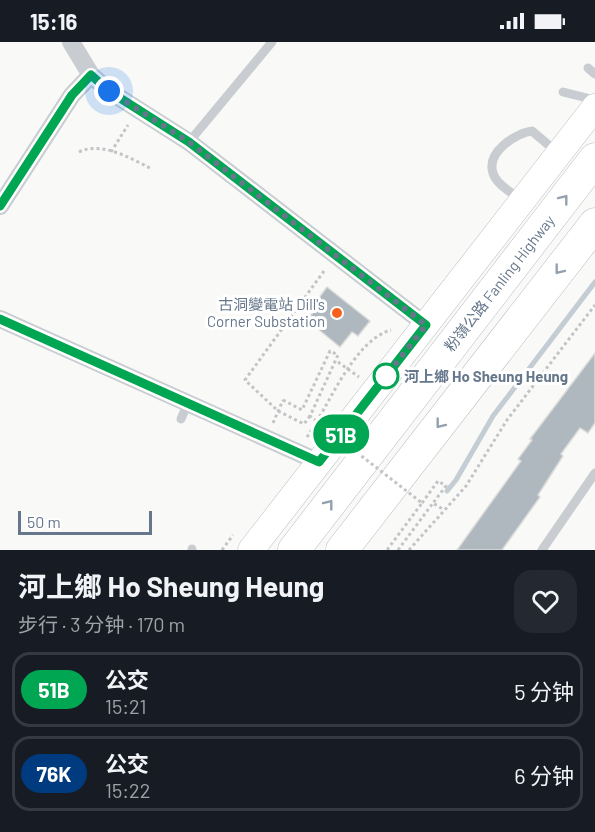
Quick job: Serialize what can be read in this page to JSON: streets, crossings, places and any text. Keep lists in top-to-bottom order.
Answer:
{
  "streets": {
    "highway": ["粉嶺公路 Fanling Highway"]
  },
  "places": ["古洞變電站 Dill's Corner Substation", "河上鄉 Ho Sheung Heung"],
  "lines": ["bus line 51B"],
  "scale_bar": "50 m",
  "page": {
    "status": "15:16",
    "on_map": "51B",
    "scale": "50 m",
    "heading": ["河上鄉 Ho Sheung Heung", "步行 · 3 分钟 · 170 m"],
    "list": [
      {
        "mark": "51B",
        "name": "公交",
        "note": "15:21",
        "value": "5 分钟"
      },
      {
        "mark": "76K",
        "name": "公交",
        "note": "15:22",
        "value": "6 分钟"
      }
    ]
  }
}
